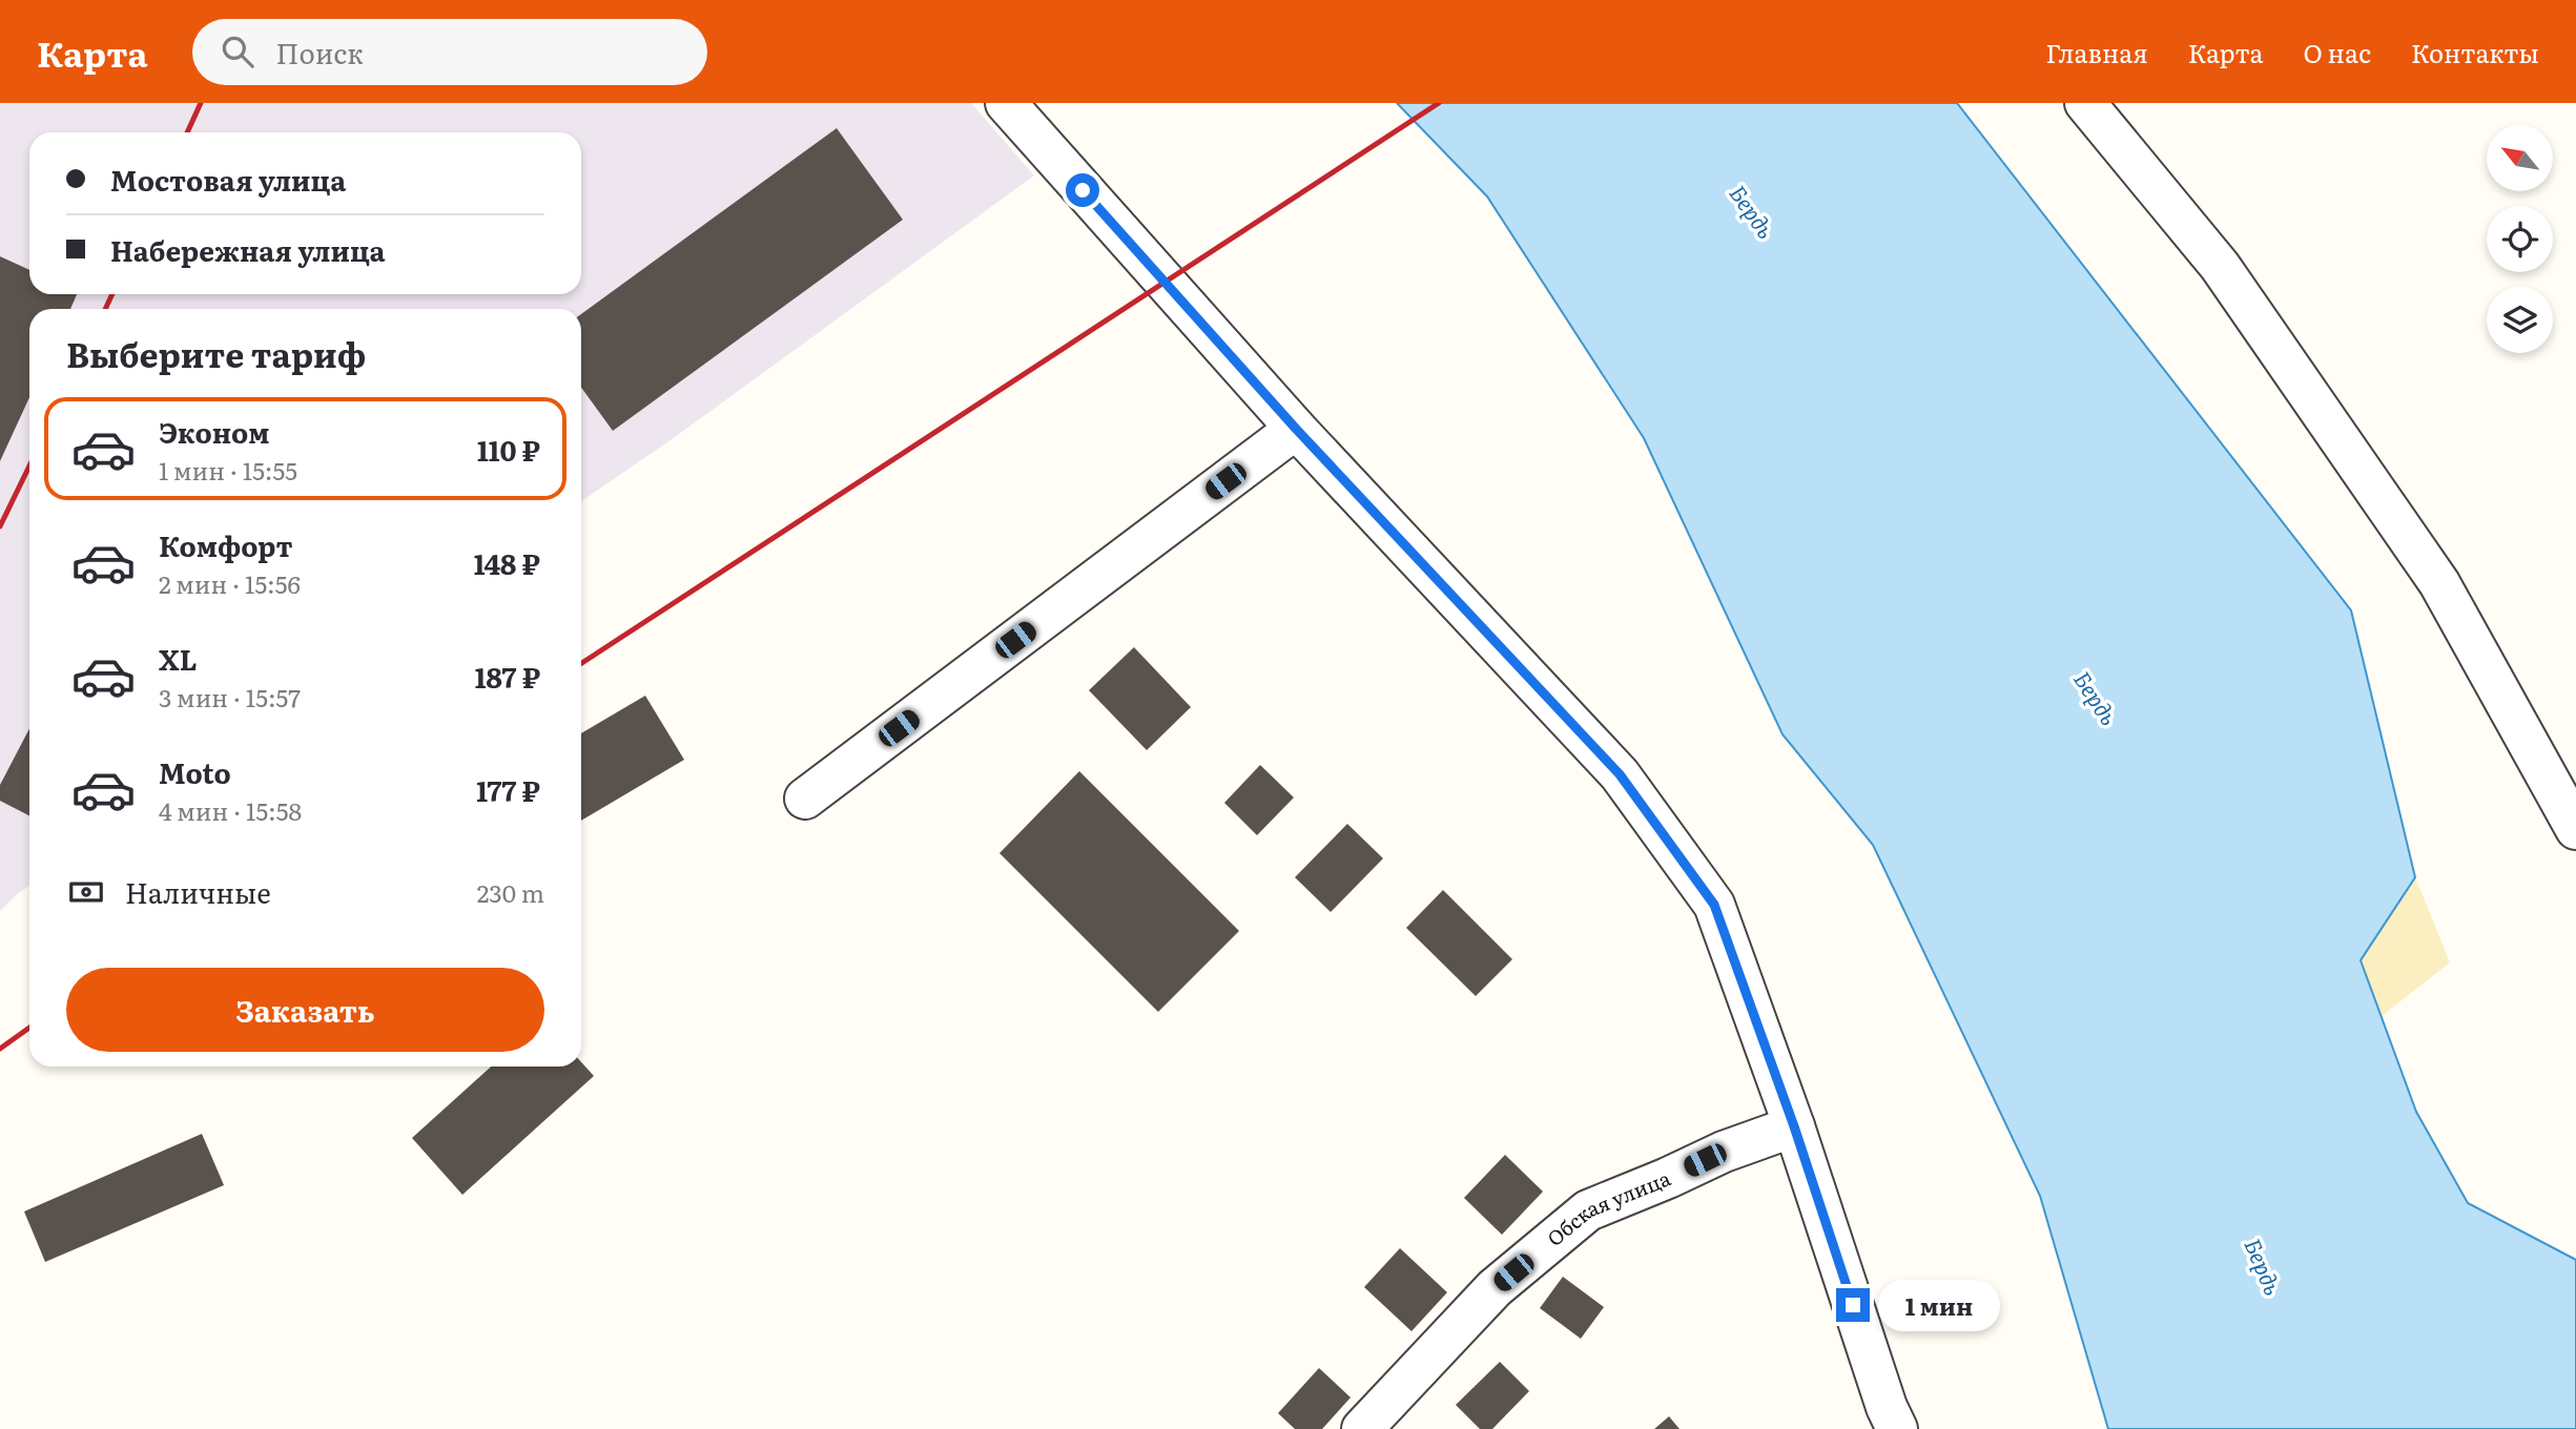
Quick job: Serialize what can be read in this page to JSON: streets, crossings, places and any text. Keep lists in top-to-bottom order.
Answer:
{
  "streets": {
    "street": ["Обская улица"]
  },
  "water": ["Бердь"],
  "north": "top left",
  "page": {
    "header": "Карта",
    "search": "Поиск",
    "nav": [
      "Главная",
      "Карта",
      "О нас",
      "Контакты"
    ],
    "banner": ["Мостовая улица", "Набережная улица"],
    "heading": "Выберите тариф",
    "list": [
      {
        "name": "Эконом",
        "note": "1 мин · 15:55",
        "value": "110 ₽"
      },
      {
        "name": "Комфорт",
        "note": "2 мин · 15:56",
        "value": "148 ₽"
      },
      {
        "name": "XL",
        "note": "3 мин · 15:57",
        "value": "187 ₽"
      },
      {
        "name": "Moto",
        "note": "4 мин · 15:58",
        "value": "177 ₽"
      }
    ],
    "pay": ["Наличные", "230 m"],
    "buttons": "Заказать",
    "bubble": "1 мин"
  }
}
